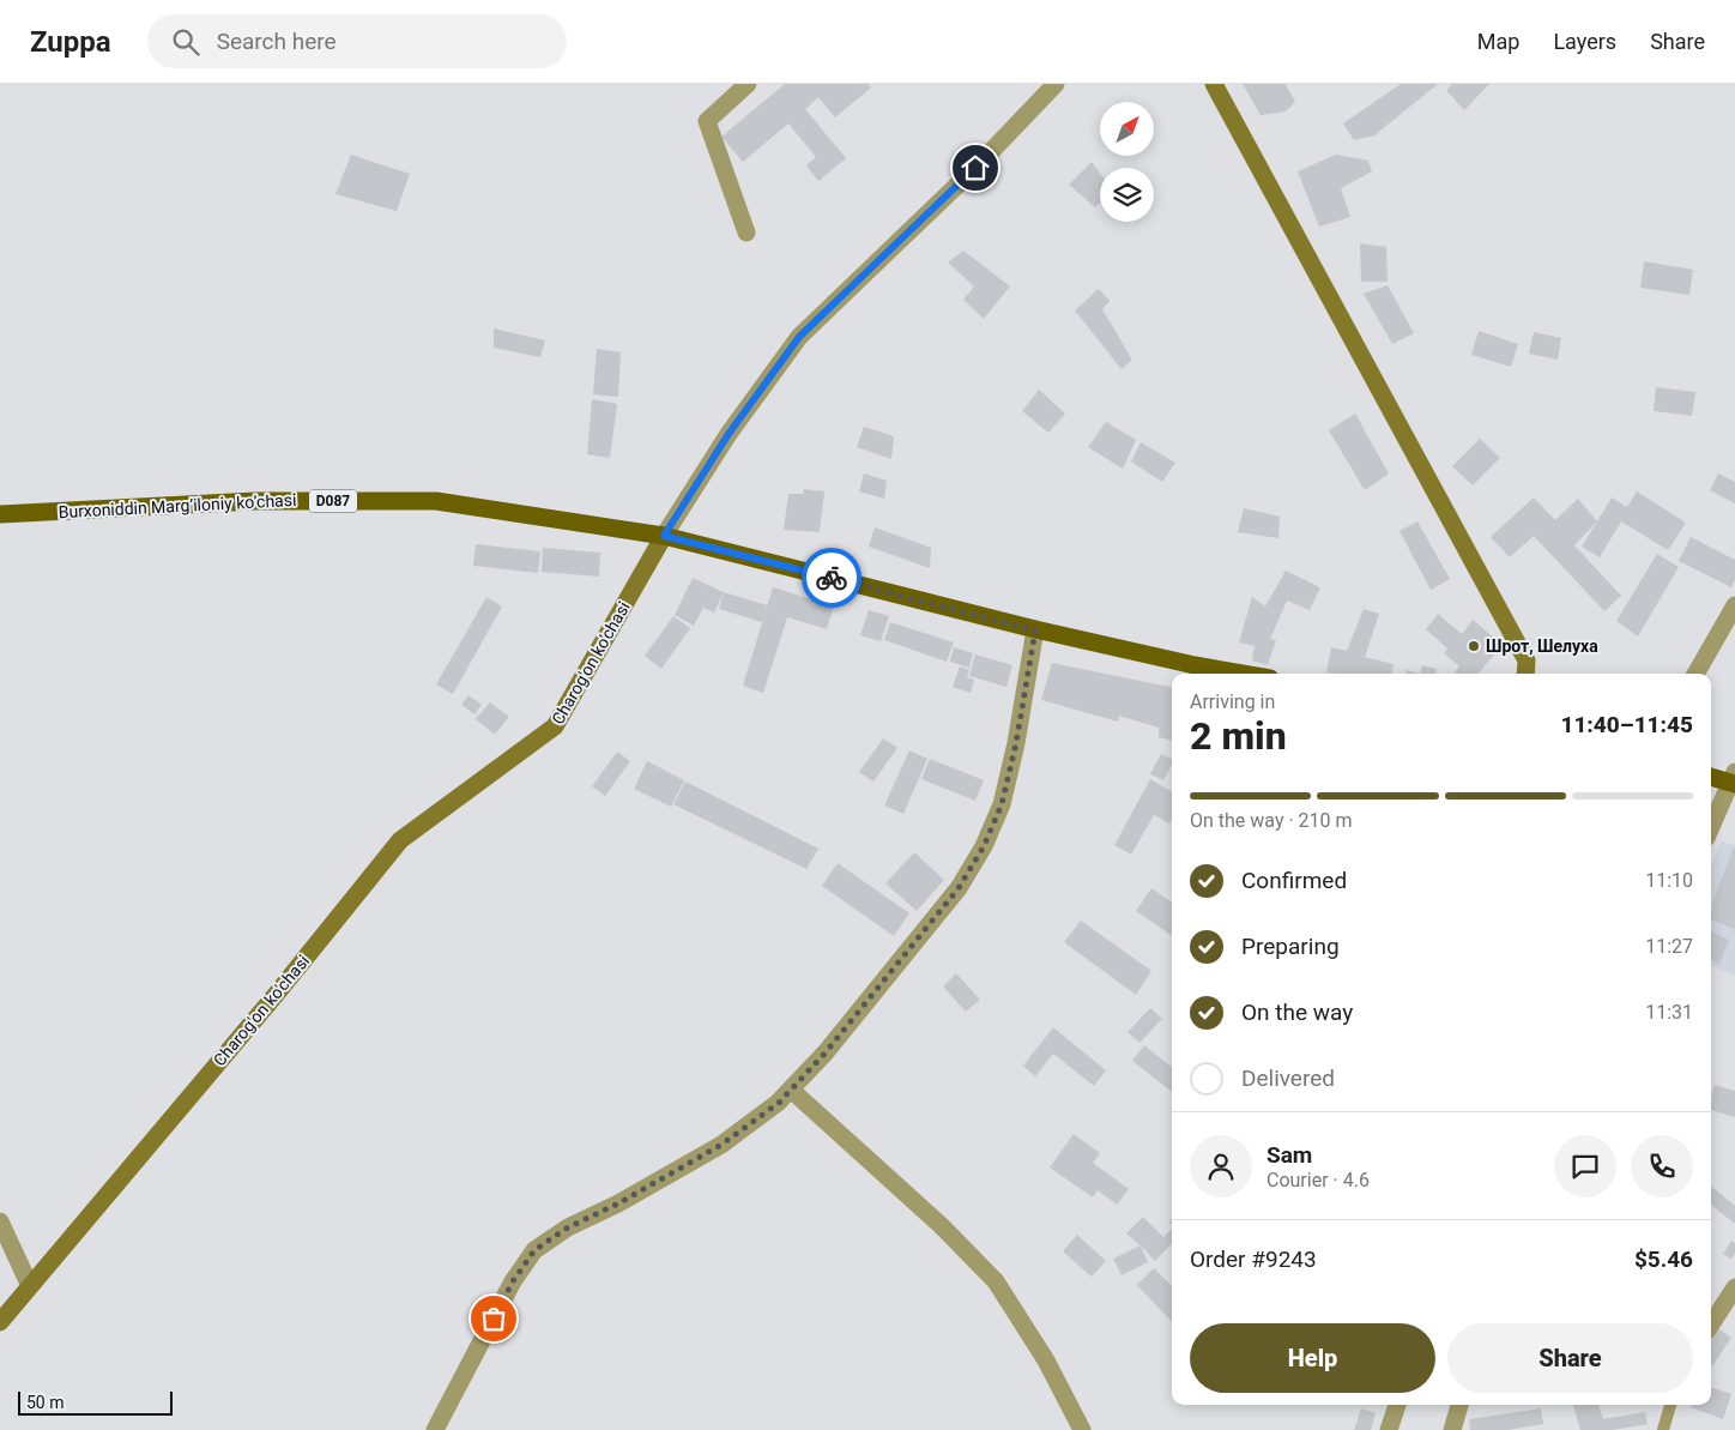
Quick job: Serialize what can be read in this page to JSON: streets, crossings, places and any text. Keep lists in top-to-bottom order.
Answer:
{
  "streets": {
    "main road": ["D087", "Burxoniddin Marg’iloniy ko’chasi"],
    "street": ["Charog'on ko'chasi"]
  },
  "crossings": [
    ["Burxoniddin Marg’iloniy ko’chasi", "Charog'on ko'chasi"]
  ],
  "places": ["Шрот, Шелуха"],
  "scale_bar": "50 m",
  "north": "top right",
  "page": {
    "header": "Zuppa",
    "search": "Search here",
    "nav": ["Map", "Layers", "Share"],
    "heading": ["2 min", "Arriving in", "11:40–11:45"],
    "panel": [
      "Sam",
      "Courier · 4.6",
      "Order #9243",
      "$5.46"
    ],
    "bar": "On the way · 210 m",
    "list": [
      ["Confirmed", "11:10"],
      ["Preparing", "11:27"],
      ["On the way", "11:31"],
      "Delivered"
    ],
    "buttons": ["Help", "Share"],
    "scale": "50 m"
  }
}
